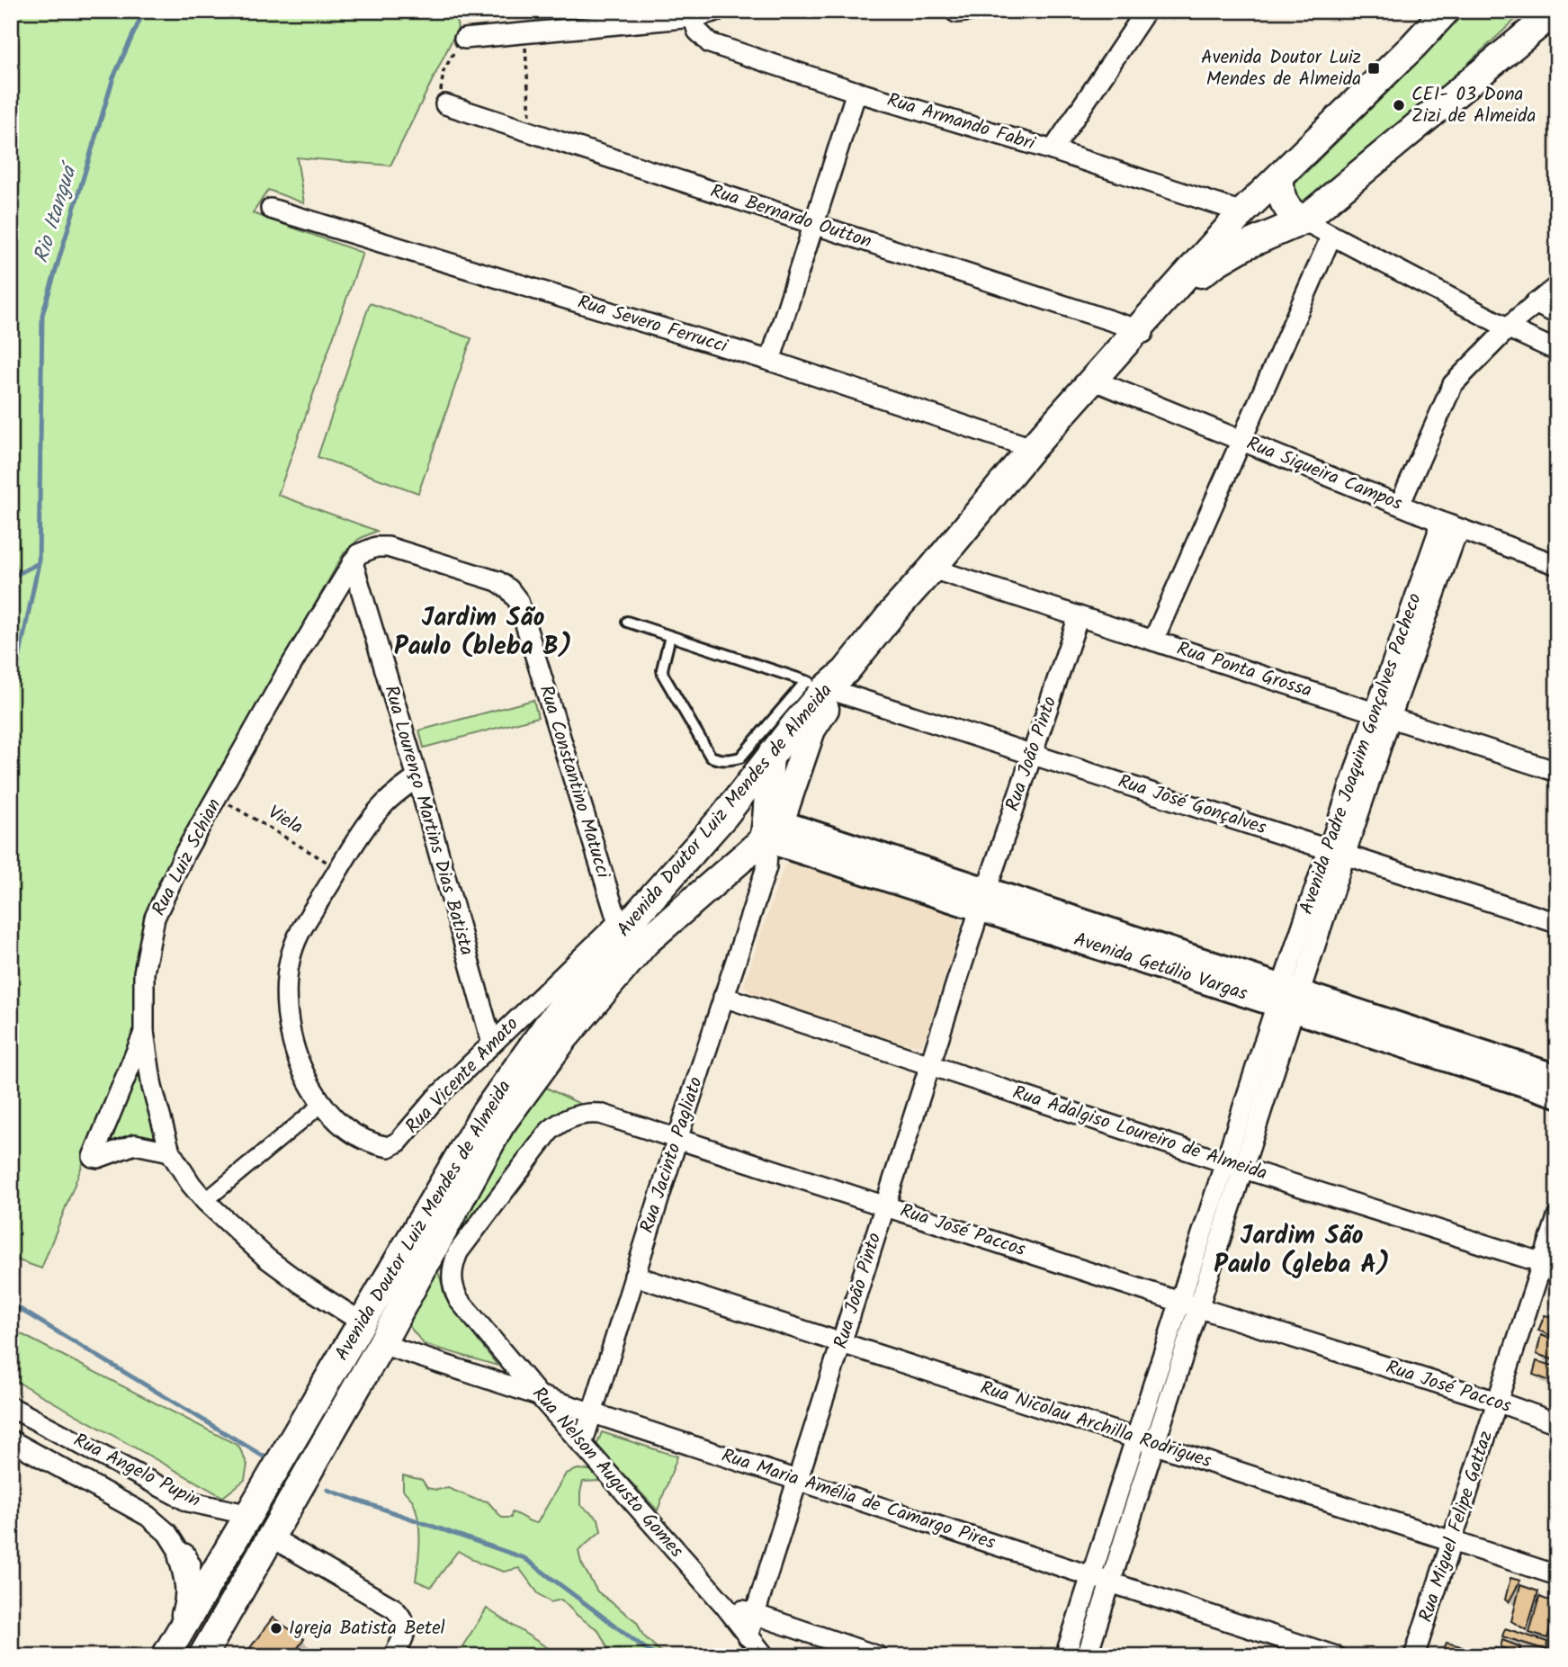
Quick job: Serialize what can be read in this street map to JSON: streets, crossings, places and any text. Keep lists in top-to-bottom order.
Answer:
{
  "streets": {
    "main road": ["Avenida Doutor Luiz Mendes de Almeida"],
    "street": [
      "Rua Armando Fabri",
      "Rua Bernardo Outton",
      "Rua Severo Ferrucci",
      "Rua Siqueira Campos",
      "Rua Ponta Grossa",
      "Rua João Pinto",
      "Avenida Padre Joaquim Gonçalves Pacheco",
      "Rua Constantino Matucci",
      "Rua José Gonçalves",
      "Rua Lourenço Martins Dias Batista",
      "Rua Luiz Schian",
      "Avenida Getúlio Vargas",
      "Rua Vicente Amato",
      "Rua Adalgiso Loureiro de Almeida",
      "Rua Jacinto Pagliato",
      "Rua José Paccos",
      "Rua Nicolau Archilla Rodrigues",
      "Rua Angelo Pupin",
      "Rua Nelson Augusto Gomes",
      "Rua Maria Amélia de Camargo Pires",
      "Rua Miguel Felipe Gattaz"
    ],
    "path": ["Viela"]
  },
  "crossings": [
    ["Rua Armando Fabri", "Avenida Doutor Luiz Mendes de Almeida"],
    ["Rua Bernardo Outton", "Avenida Doutor Luiz Mendes de Almeida"],
    ["Rua Severo Ferrucci", "Avenida Doutor Luiz Mendes de Almeida"],
    ["Rua Siqueira Campos", "Avenida Padre Joaquim Gonçalves Pacheco"],
    ["Rua Siqueira Campos", "Avenida Doutor Luiz Mendes de Almeida"],
    ["Rua Ponta Grossa", "Rua João Pinto"],
    ["Rua Ponta Grossa", "Avenida Padre Joaquim Gonçalves Pacheco"],
    ["Rua Ponta Grossa", "Avenida Doutor Luiz Mendes de Almeida"],
    ["Rua João Pinto", "Rua José Gonçalves"],
    ["Rua João Pinto", "Avenida Getúlio Vargas"],
    ["Rua João Pinto", "Rua Adalgiso Loureiro de Almeida"],
    ["Rua João Pinto", "Rua José Paccos"],
    ["Rua João Pinto", "Rua Nicolau Archilla Rodrigues"],
    ["Rua João Pinto", "Rua Nelson Augusto Gomes"],
    ["Rua João Pinto", "Rua Maria Amélia de Camargo Pires"],
    ["Avenida Padre Joaquim Gonçalves Pacheco", "Rua José Gonçalves"],
    ["Avenida Padre Joaquim Gonçalves Pacheco", "Avenida Getúlio Vargas"],
    ["Avenida Padre Joaquim Gonçalves Pacheco", "Rua Adalgiso Loureiro de Almeida"],
    ["Avenida Padre Joaquim Gonçalves Pacheco", "Rua José Paccos"],
    ["Avenida Padre Joaquim Gonçalves Pacheco", "Rua Nicolau Archilla Rodrigues"],
    ["Avenida Padre Joaquim Gonçalves Pacheco", "Rua Maria Amélia de Camargo Pires"],
    ["Rua Constantino Matucci", "Avenida Doutor Luiz Mendes de Almeida"],
    ["Rua Constantino Matucci", "Rua Lourenço Martins Dias Batista"],
    ["Rua Constantino Matucci", "Rua Luiz Schian"],
    ["Rua José Gonçalves", "Avenida Doutor Luiz Mendes de Almeida"],
    ["Avenida Doutor Luiz Mendes de Almeida", "Rua Luiz Schian"],
    ["Avenida Doutor Luiz Mendes de Almeida", "Avenida Getúlio Vargas"],
    ["Avenida Doutor Luiz Mendes de Almeida", "Rua Vicente Amato"],
    ["Avenida Doutor Luiz Mendes de Almeida", "Rua Jacinto Pagliato"],
    ["Avenida Doutor Luiz Mendes de Almeida", "Rua Angelo Pupin"],
    ["Avenida Doutor Luiz Mendes de Almeida", "Rua Maria Amélia de Camargo Pires"],
    ["Viela", "Rua Luiz Schian"],
    ["Viela", "Rua Vicente Amato"],
    ["Rua Lourenço Martins Dias Batista", "Rua Luiz Schian"],
    ["Rua Lourenço Martins Dias Batista", "Rua Vicente Amato"],
    ["Avenida Getúlio Vargas", "Rua Jacinto Pagliato"],
    ["Rua Adalgiso Loureiro de Almeida", "Rua Jacinto Pagliato"],
    ["Rua Adalgiso Loureiro de Almeida", "Rua Miguel Felipe Gattaz"],
    ["Rua Jacinto Pagliato", "Rua José Paccos"],
    ["Rua Jacinto Pagliato", "Rua Nicolau Archilla Rodrigues"],
    ["Rua Jacinto Pagliato", "Rua Nelson Augusto Gomes"],
    ["Rua Jacinto Pagliato", "Rua Maria Amélia de Camargo Pires"],
    ["Rua José Paccos", "Rua Nelson Augusto Gomes"],
    ["Rua José Paccos", "Rua Miguel Felipe Gattaz"],
    ["Rua Nicolau Archilla Rodrigues", "Rua Miguel Felipe Gattaz"],
    ["Rua Nelson Augusto Gomes", "Rua Maria Amélia de Camargo Pires"]
  ],
  "districts": ["Jardim São Paulo (bleba B)", "Jardim São Paulo (gleba A)"],
  "water": ["Rio Itanguá"],
  "places": {
    "transit": ["Avenida Doutor Luiz Mendes de Almeida"],
    "other": ["CEI- 03 Dona Zizi de Almeida", "Igreja Batista Betel"]
  }
}
